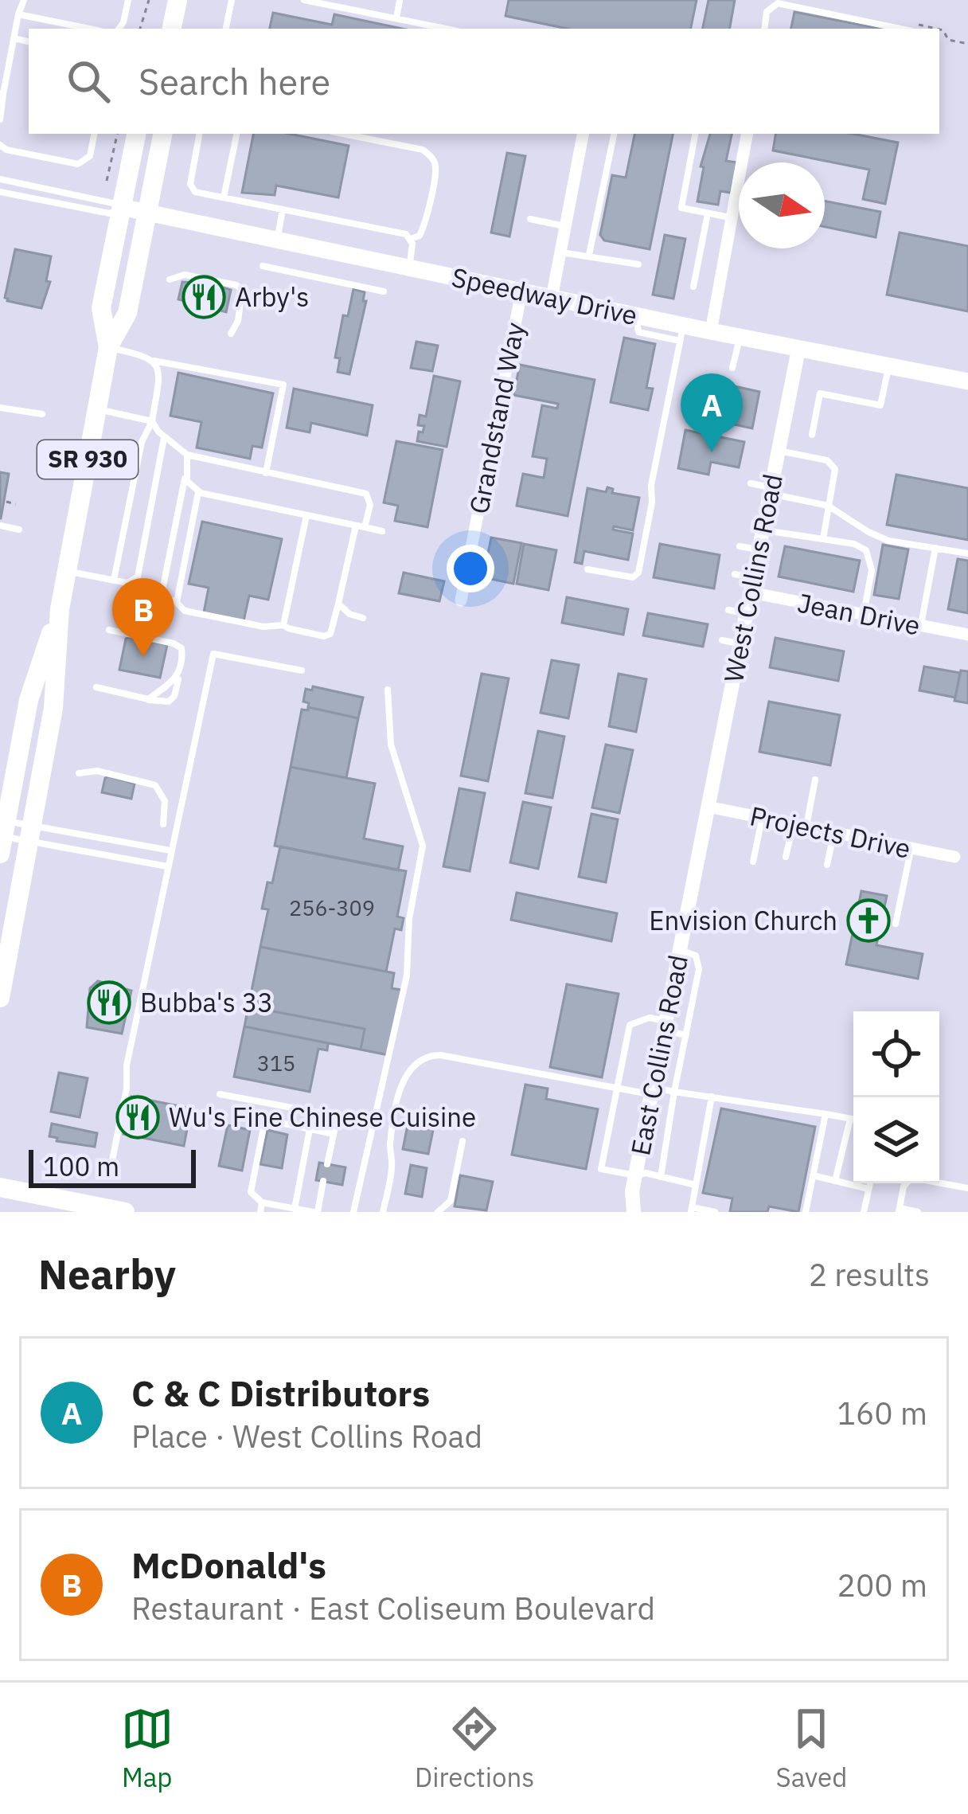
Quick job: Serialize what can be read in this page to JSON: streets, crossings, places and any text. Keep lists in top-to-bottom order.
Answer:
{
  "streets": {
    "main road": ["Speedway Drive", "SR 930"],
    "street": [
      "Grandstand Way",
      "West Collins Road",
      "Jean Drive",
      "Projects Drive",
      "East Collins Road"
    ]
  },
  "crossings": [
    ["Speedway Drive", "Grandstand Way"],
    ["Speedway Drive", "SR 930"],
    ["Speedway Drive", "West Collins Road"],
    ["West Collins Road", "Jean Drive"],
    ["West Collins Road", "Projects Drive"],
    ["West Collins Road", "East Collins Road"],
    ["Projects Drive", "East Collins Road"]
  ],
  "places": {
    "restaurant": ["Arby's", "Bubba's 33", "Wu's Fine Chinese Cuisine"],
    "church": ["Envision Church"]
  },
  "house_numbers": ["256-309", "315"],
  "scale_bar": "100 m",
  "north": "right",
  "page": {
    "search": "Search here",
    "pins": ["A", "B"],
    "scale": "100 m",
    "heading": ["Nearby", "2 results"],
    "list": [
      {
        "mark": "A",
        "name": "C & C Distributors",
        "note": "Place · West Collins Road",
        "value": "160 m"
      },
      {
        "mark": "B",
        "name": "McDonald's",
        "note": "Restaurant · East Coliseum Boulevard",
        "value": "200 m"
      }
    ],
    "nav": ["Map", "Directions", "Saved"]
  }
}
